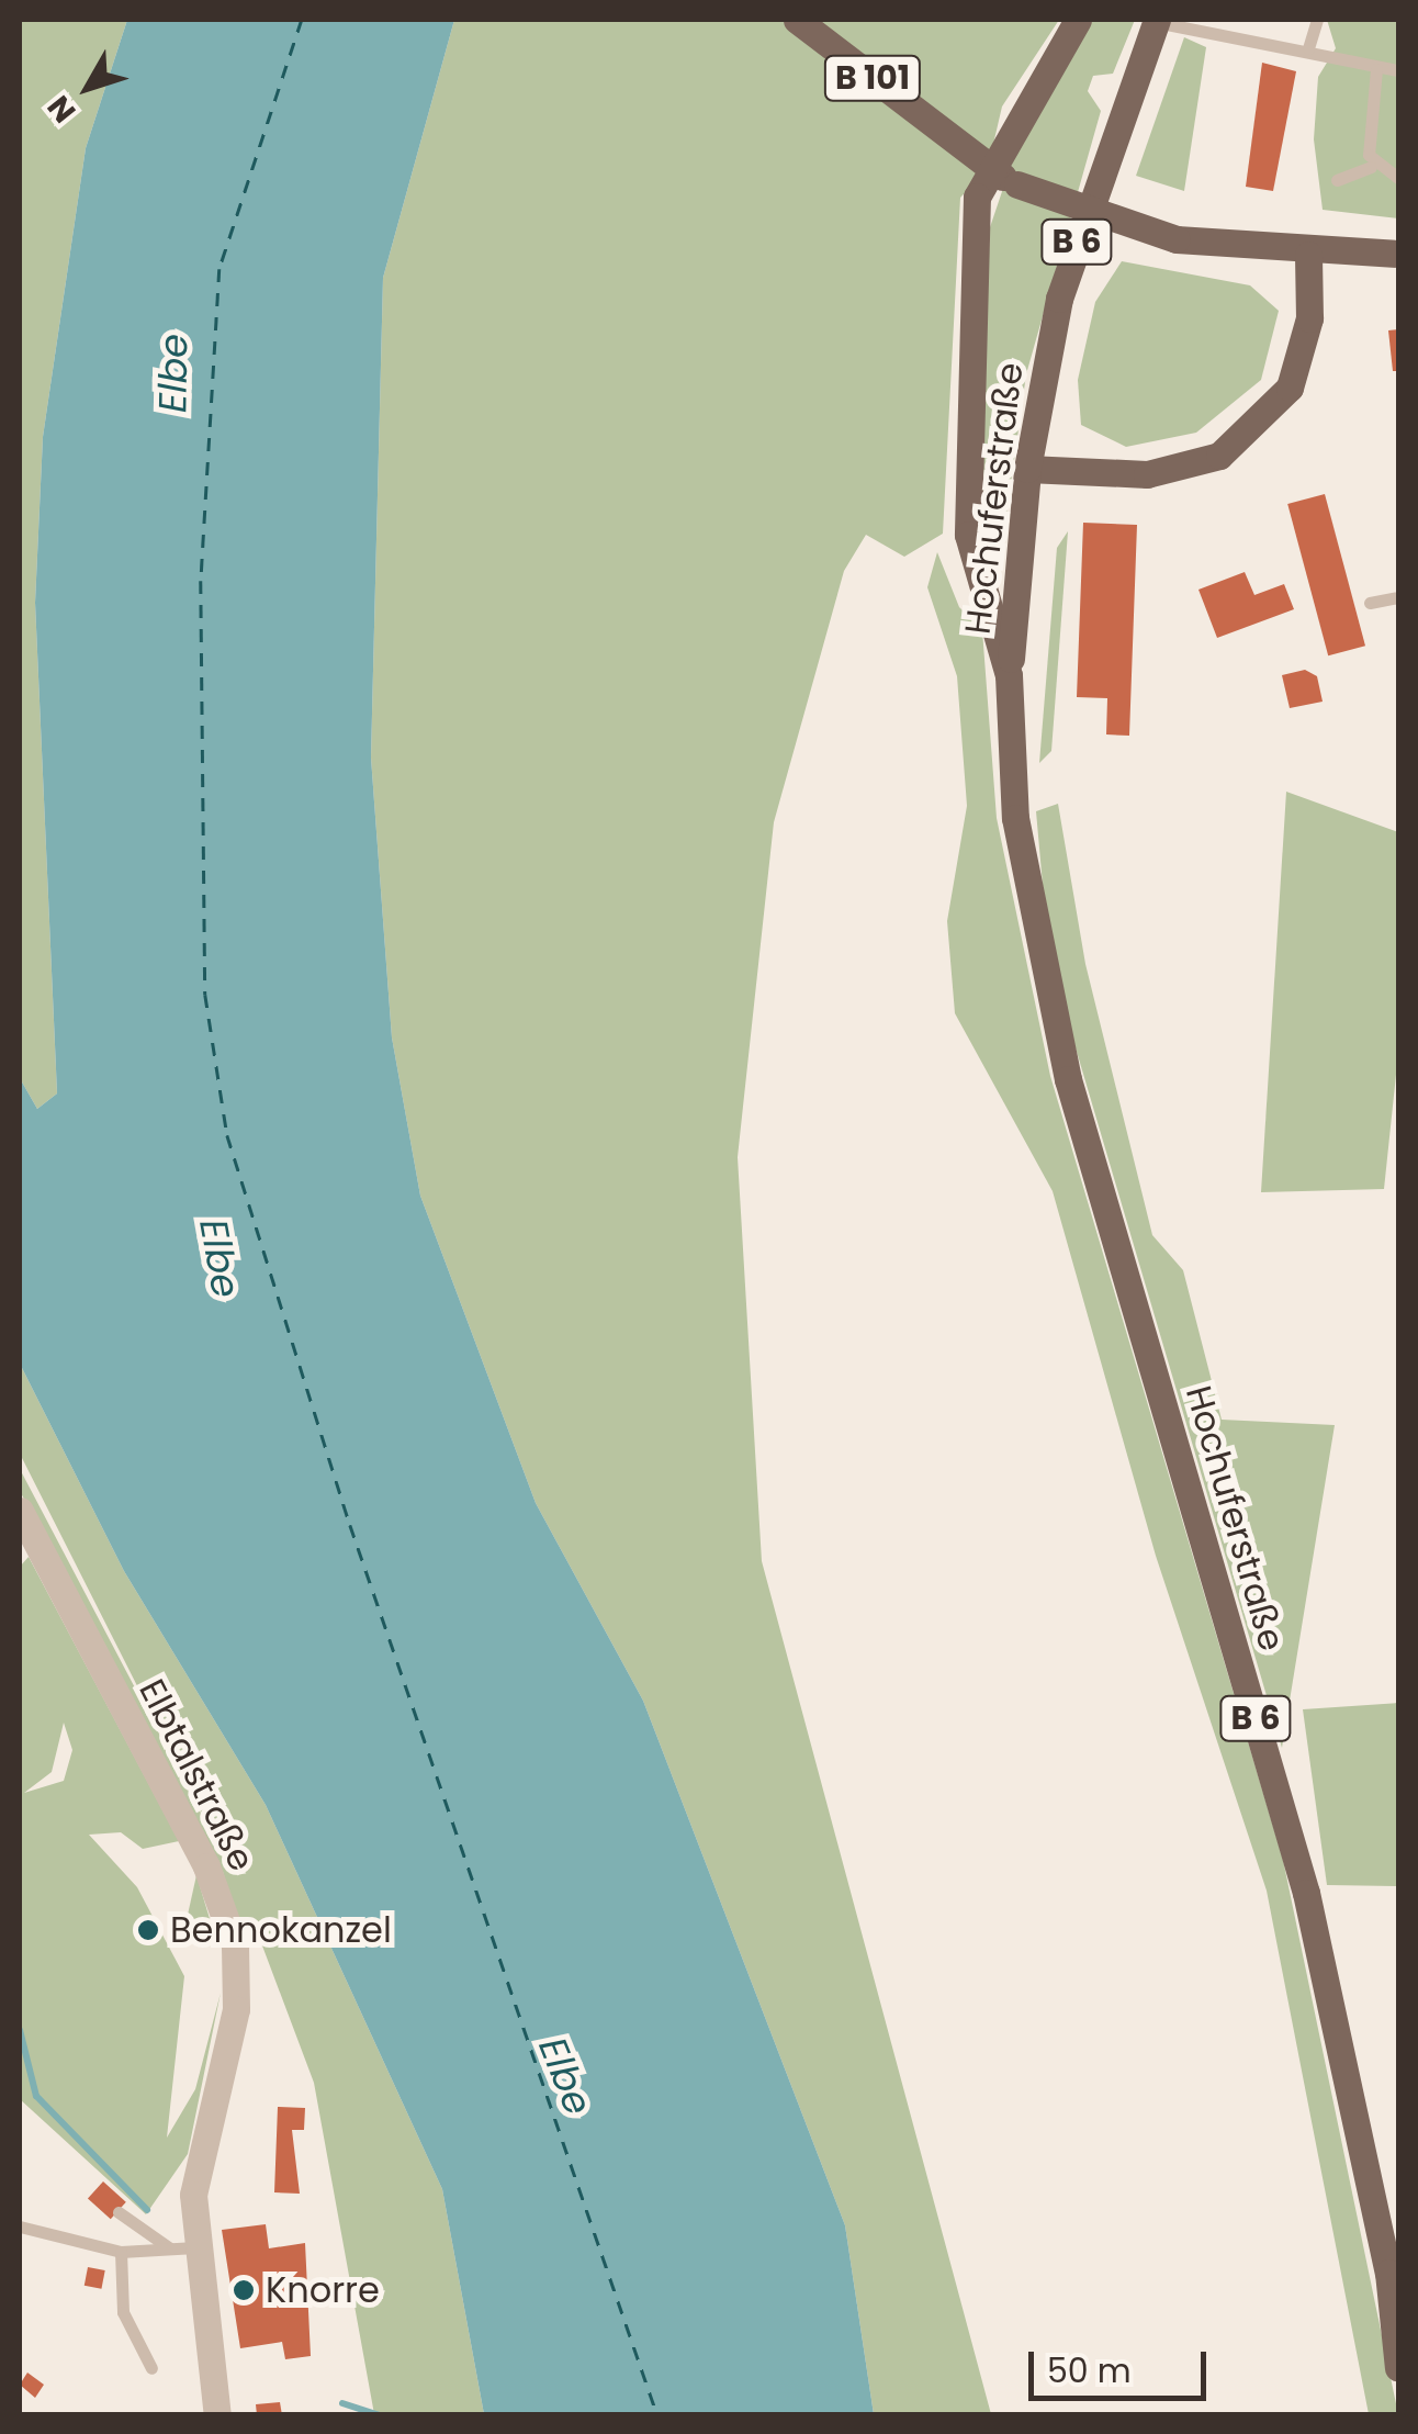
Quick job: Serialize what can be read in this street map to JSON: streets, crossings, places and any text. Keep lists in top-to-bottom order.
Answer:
{
  "streets": {
    "main road": ["B 101", "B 6", "Hochuferstraße"],
    "street": ["Elbtalstraße"]
  },
  "water": ["Elbe"],
  "places": ["Bennokanzel", "Knorre"],
  "scale_bar": "50 m",
  "north": "bottom left"
}
